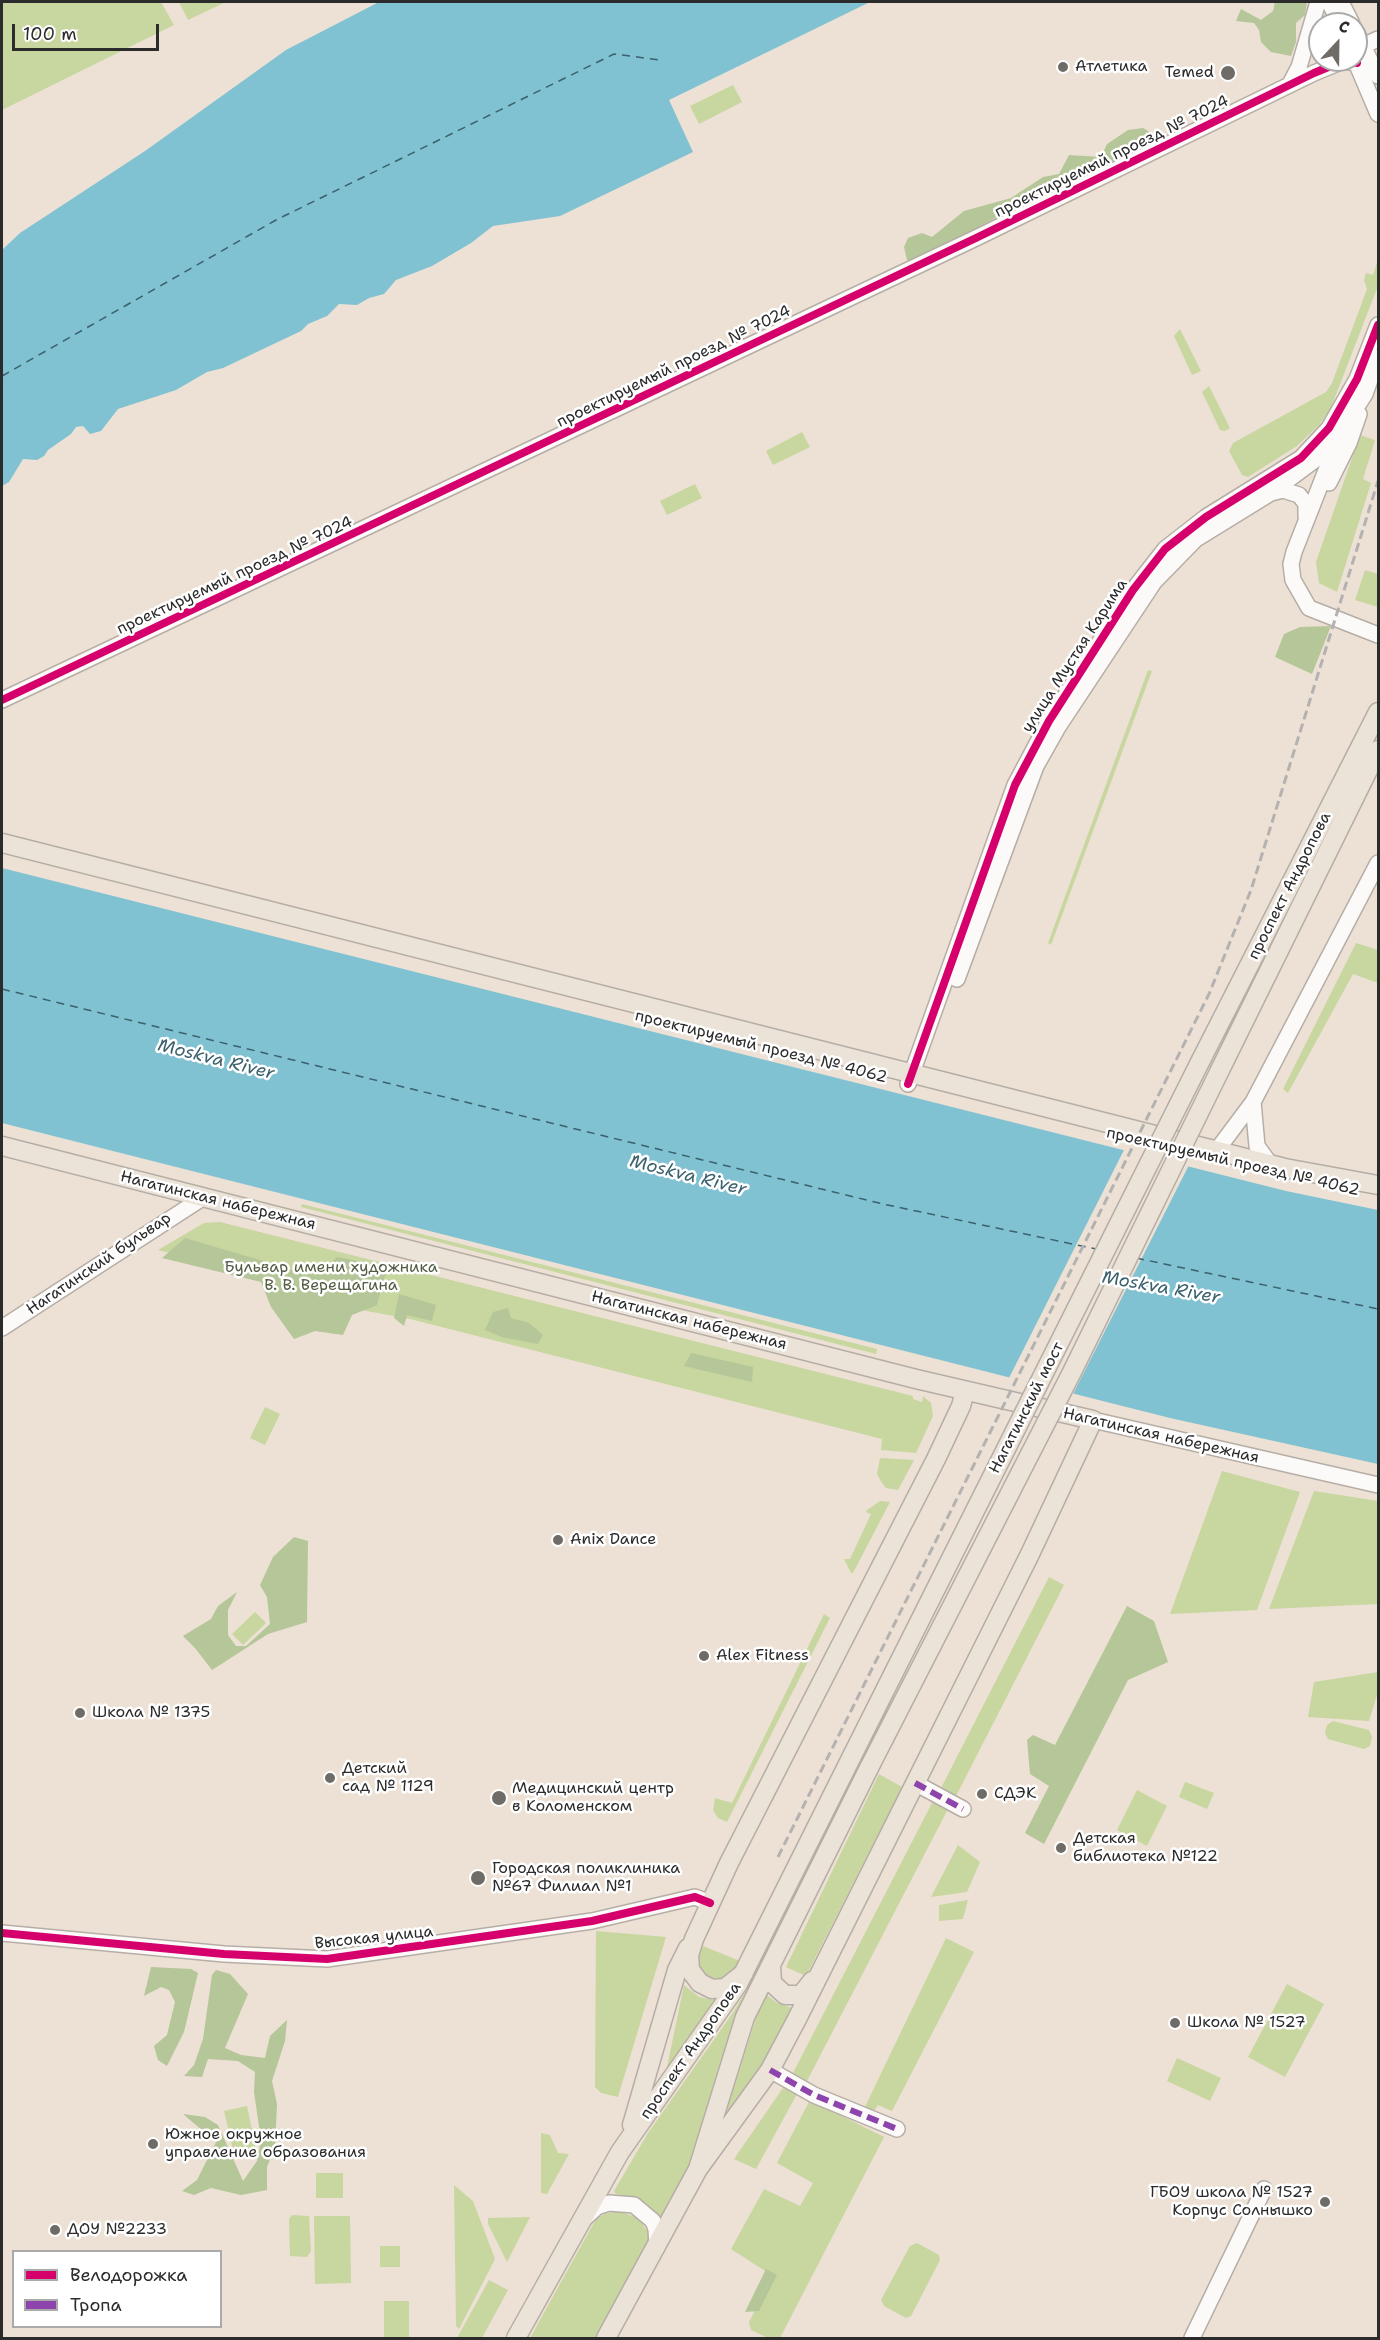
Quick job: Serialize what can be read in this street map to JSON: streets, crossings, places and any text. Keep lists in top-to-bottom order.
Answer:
{
  "streets": {
    "main road": [
      "проспект Андропова",
      "проектируемый проезд № 4062",
      "Нагатинская набережная",
      "Нагатинский мост"
    ],
    "street": [
      "проектируемый проезд № 7024",
      "улица Мустая Карима",
      "Нагатинский бульвар",
      "Высокая улица"
    ]
  },
  "crossings": [
    ["улица Мустая Карима", "проектируемый проезд № 4062"],
    ["проспект Андропова", "Нагатинский мост"],
    ["Нагатинская набережная", "Нагатинский бульвар"]
  ],
  "water": ["Moskva River"],
  "parks": ["Бульвар имени художника В. В. Верещагина"],
  "places": [
    "Атлетика",
    "Temed",
    "Anix Dance",
    "Alex Fitness",
    "Школа № 1375",
    "Детский сад № 1129",
    "СДЭК",
    "Медицинский центр в Коломенском",
    "Детская библиотека №122",
    "Городская поликлиника №67 Филиал №1",
    "Школа № 1527",
    "Южное окружное управление образования",
    "ГБОУ школа № 1527 Корпус Солнышко",
    "ДОУ №2233"
  ],
  "legend": ["Велодорожка", "Тропа"],
  "scale_bar": "100 m",
  "north": "top"
}
